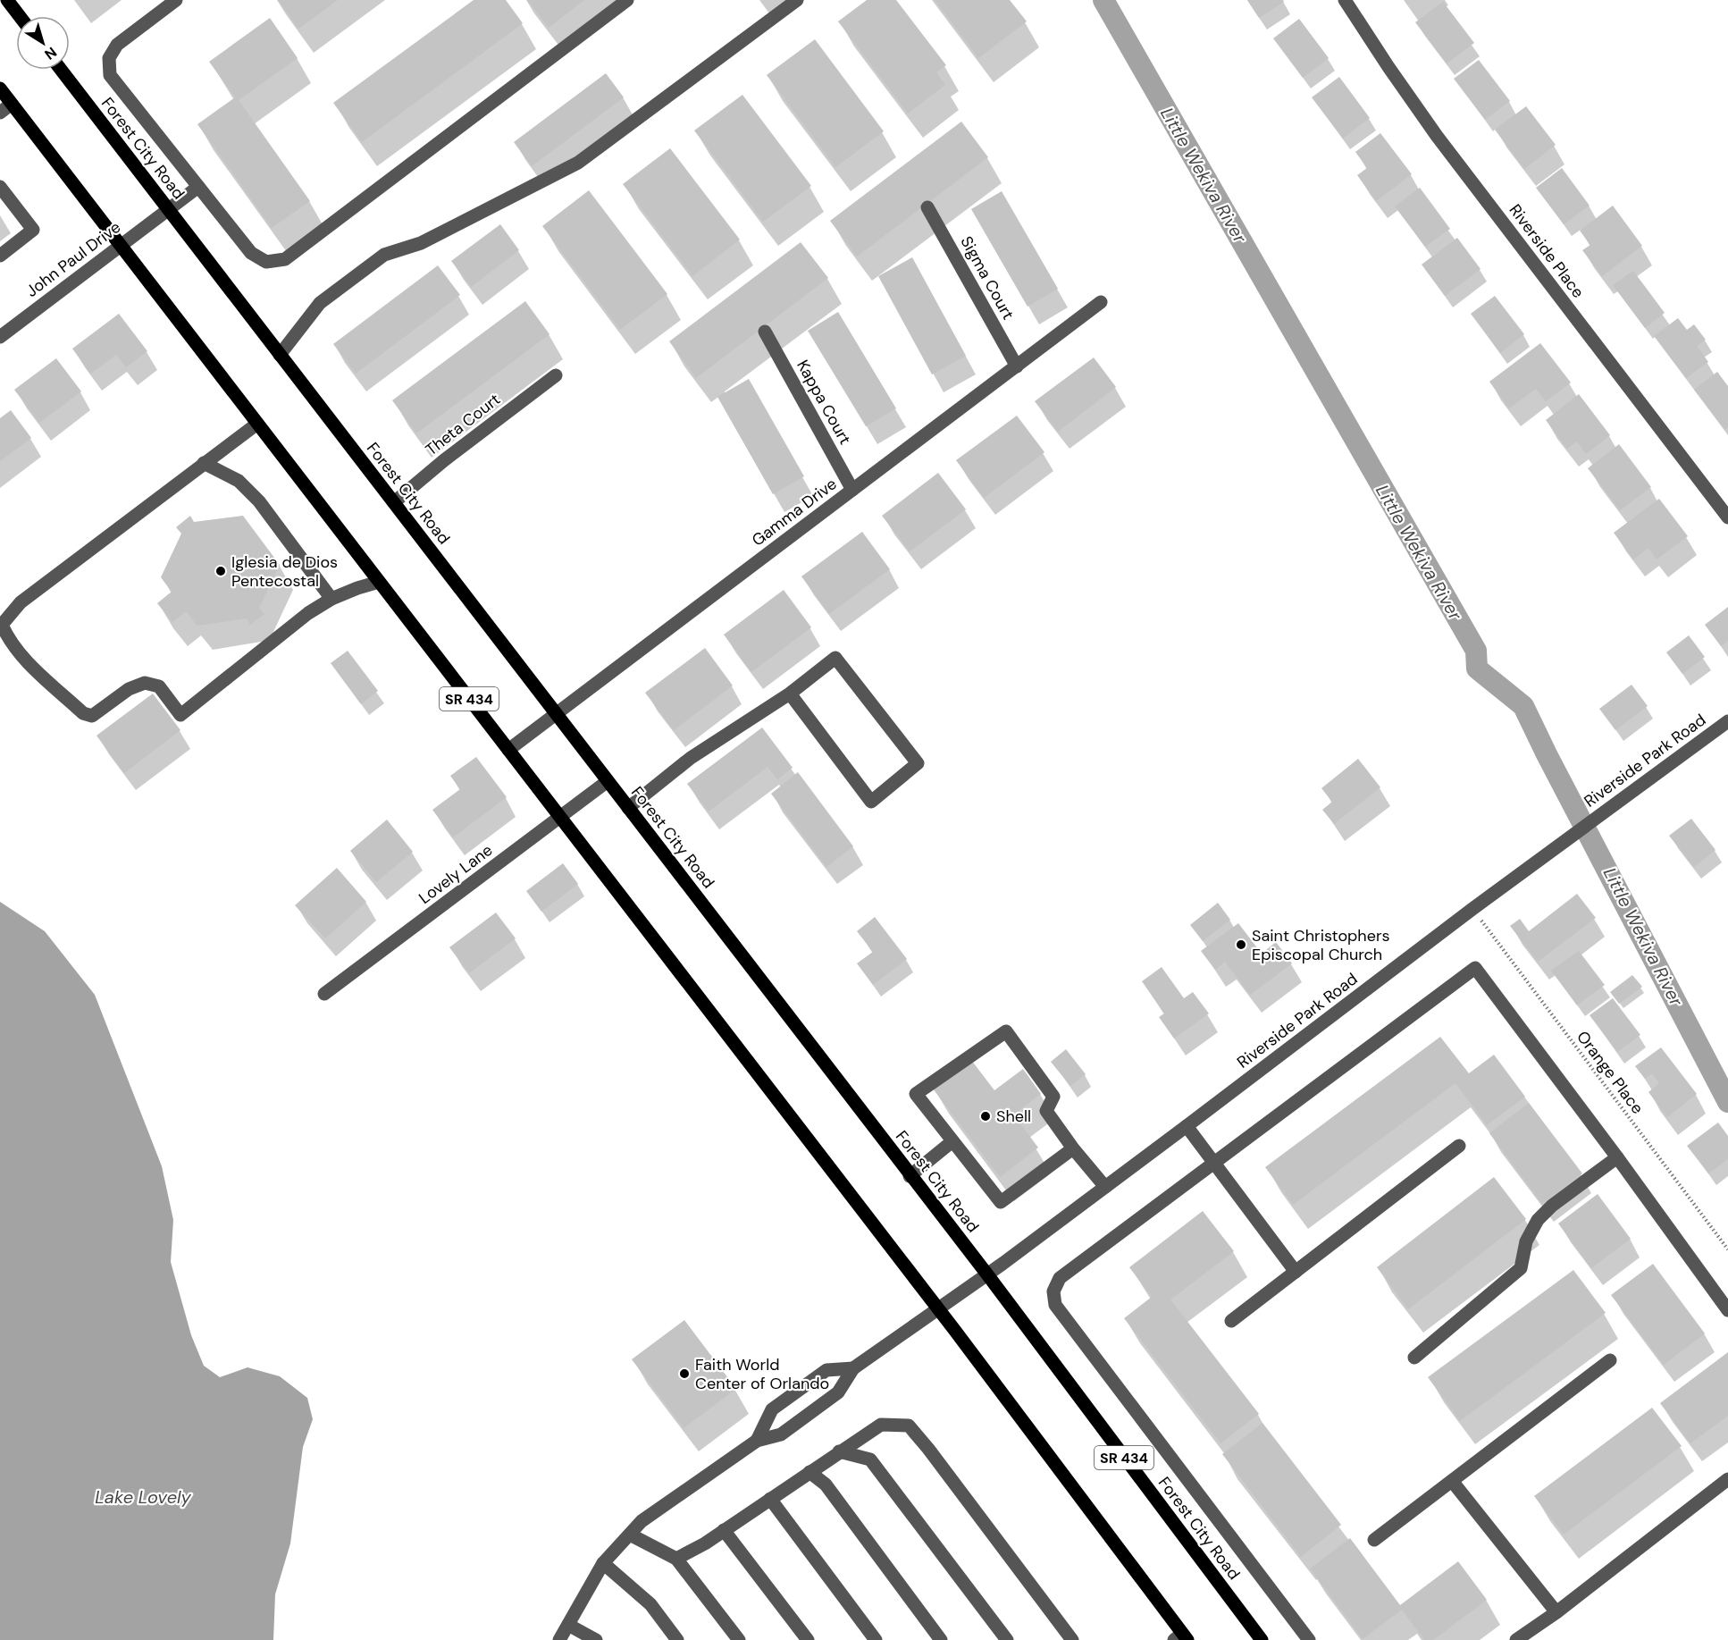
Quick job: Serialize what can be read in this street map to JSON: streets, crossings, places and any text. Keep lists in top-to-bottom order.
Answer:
{
  "streets": {
    "main road": ["Forest City Road", "SR 434"],
    "street": [
      "Riverside Place",
      "John Paul Drive",
      "Sigma Court",
      "Kappa Court",
      "Theta Court",
      "Gamma Drive",
      "Riverside Park Road",
      "Lovely Lane"
    ],
    "path": ["Orange Place"]
  },
  "crossings": [
    ["Forest City Road", "John Paul Drive"],
    ["Forest City Road", "Theta Court"],
    ["Forest City Road", "Gamma Drive"],
    ["Forest City Road", "Riverside Park Road"],
    ["Forest City Road", "Lovely Lane"],
    ["John Paul Drive", "SR 434"],
    ["Sigma Court", "Gamma Drive"],
    ["Kappa Court", "Gamma Drive"],
    ["Gamma Drive", "SR 434"],
    ["SR 434", "Riverside Park Road"],
    ["SR 434", "Lovely Lane"],
    ["Riverside Park Road", "Orange Place"]
  ],
  "water": ["Little Wekiva River", "Lake Lovely"],
  "places": [
    "Iglesia de Dios Pentecostal",
    "Saint Christophers Episcopal Church",
    "Shell",
    "Faith World Center of Orlando"
  ],
  "north": "bottom right"
}
